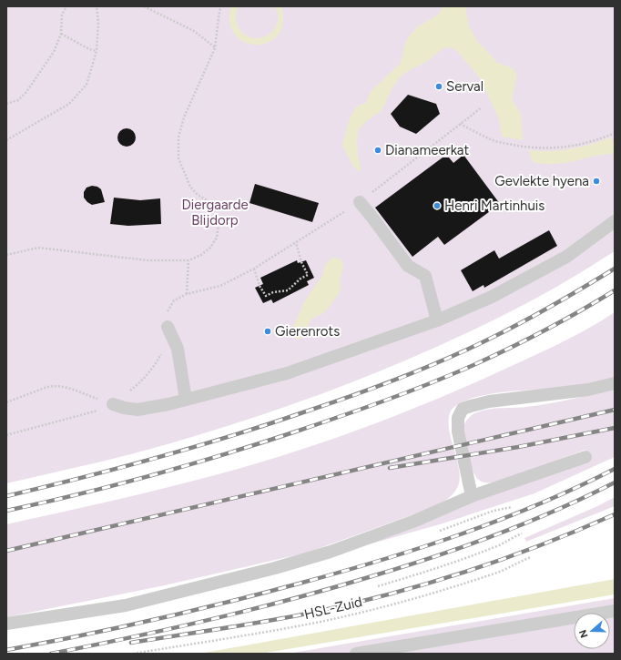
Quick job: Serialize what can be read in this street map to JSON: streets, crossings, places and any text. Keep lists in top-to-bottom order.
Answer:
{
  "streets": {
    "path": ["HSL-Zuid"]
  },
  "parks": ["Diergaarde Blijdorp"],
  "places": [
    "Serval",
    "Dianameerkat",
    "Gevlekte hyena",
    "Henri Martinhuis",
    "Gierenrots"
  ],
  "north": "left"
}
